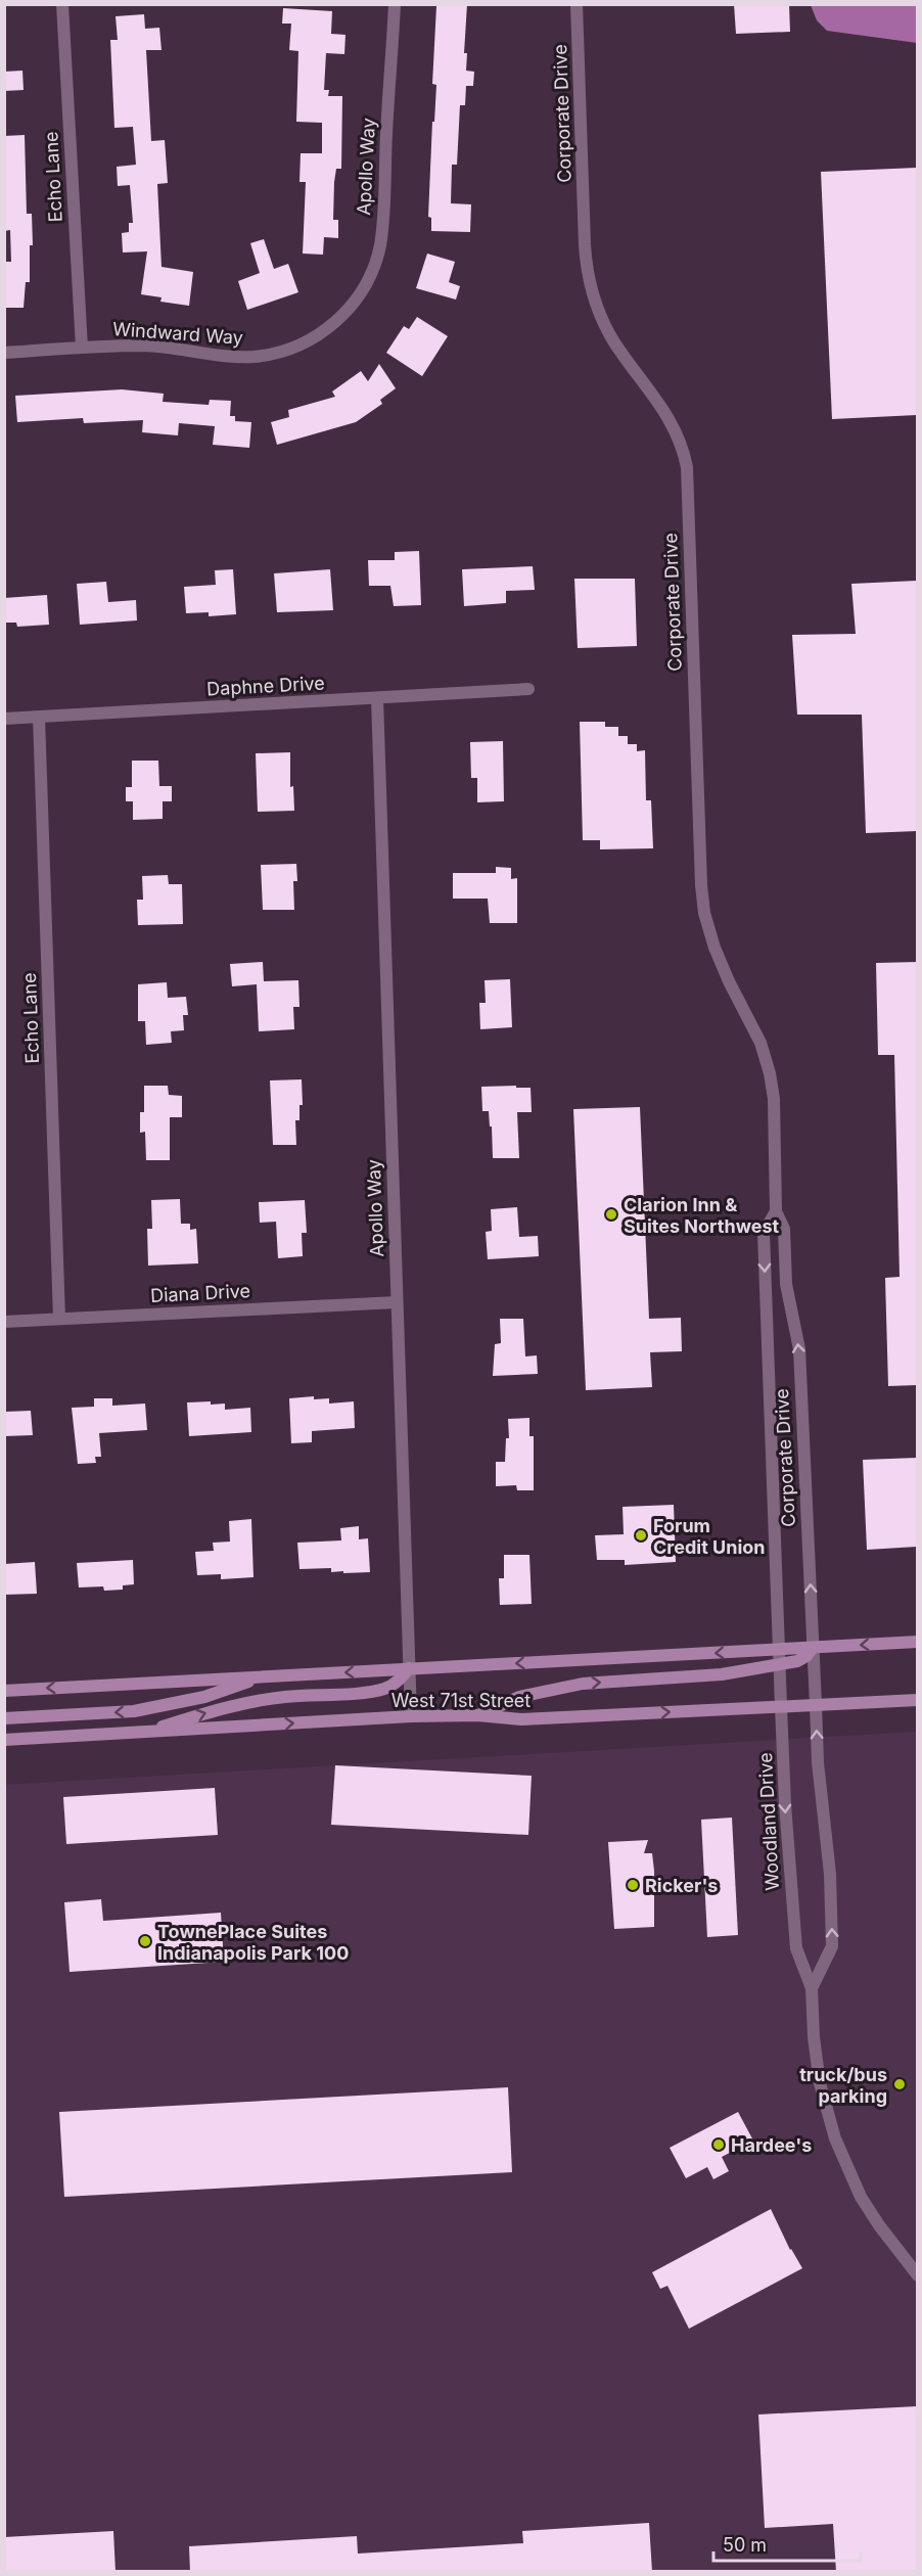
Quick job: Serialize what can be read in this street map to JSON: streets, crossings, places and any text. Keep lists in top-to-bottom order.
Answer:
{
  "streets": {
    "main road": ["West 71st Street"],
    "street": [
      "Corporate Drive",
      "Apollo Way",
      "Echo Lane",
      "Windward Way",
      "Daphne Drive",
      "Diana Drive",
      "Woodland Drive"
    ]
  },
  "crossings": [
    ["Corporate Drive", "West 71st Street"],
    ["Corporate Drive", "Woodland Drive"],
    ["Apollo Way", "Windward Way"],
    ["Apollo Way", "Daphne Drive"],
    ["Apollo Way", "Diana Drive"],
    ["Apollo Way", "West 71st Street"],
    ["Echo Lane", "Windward Way"],
    ["Echo Lane", "Daphne Drive"],
    ["Echo Lane", "Diana Drive"],
    ["West 71st Street", "Woodland Drive"]
  ],
  "places": [
    "Clarion Inn & Suites Northwest",
    "Forum Credit Union",
    "Ricker's",
    "TownePlace Suites Indianapolis Park 100",
    "truck/bus parking",
    "Hardee's"
  ],
  "scale_bar": "50 m"
}
